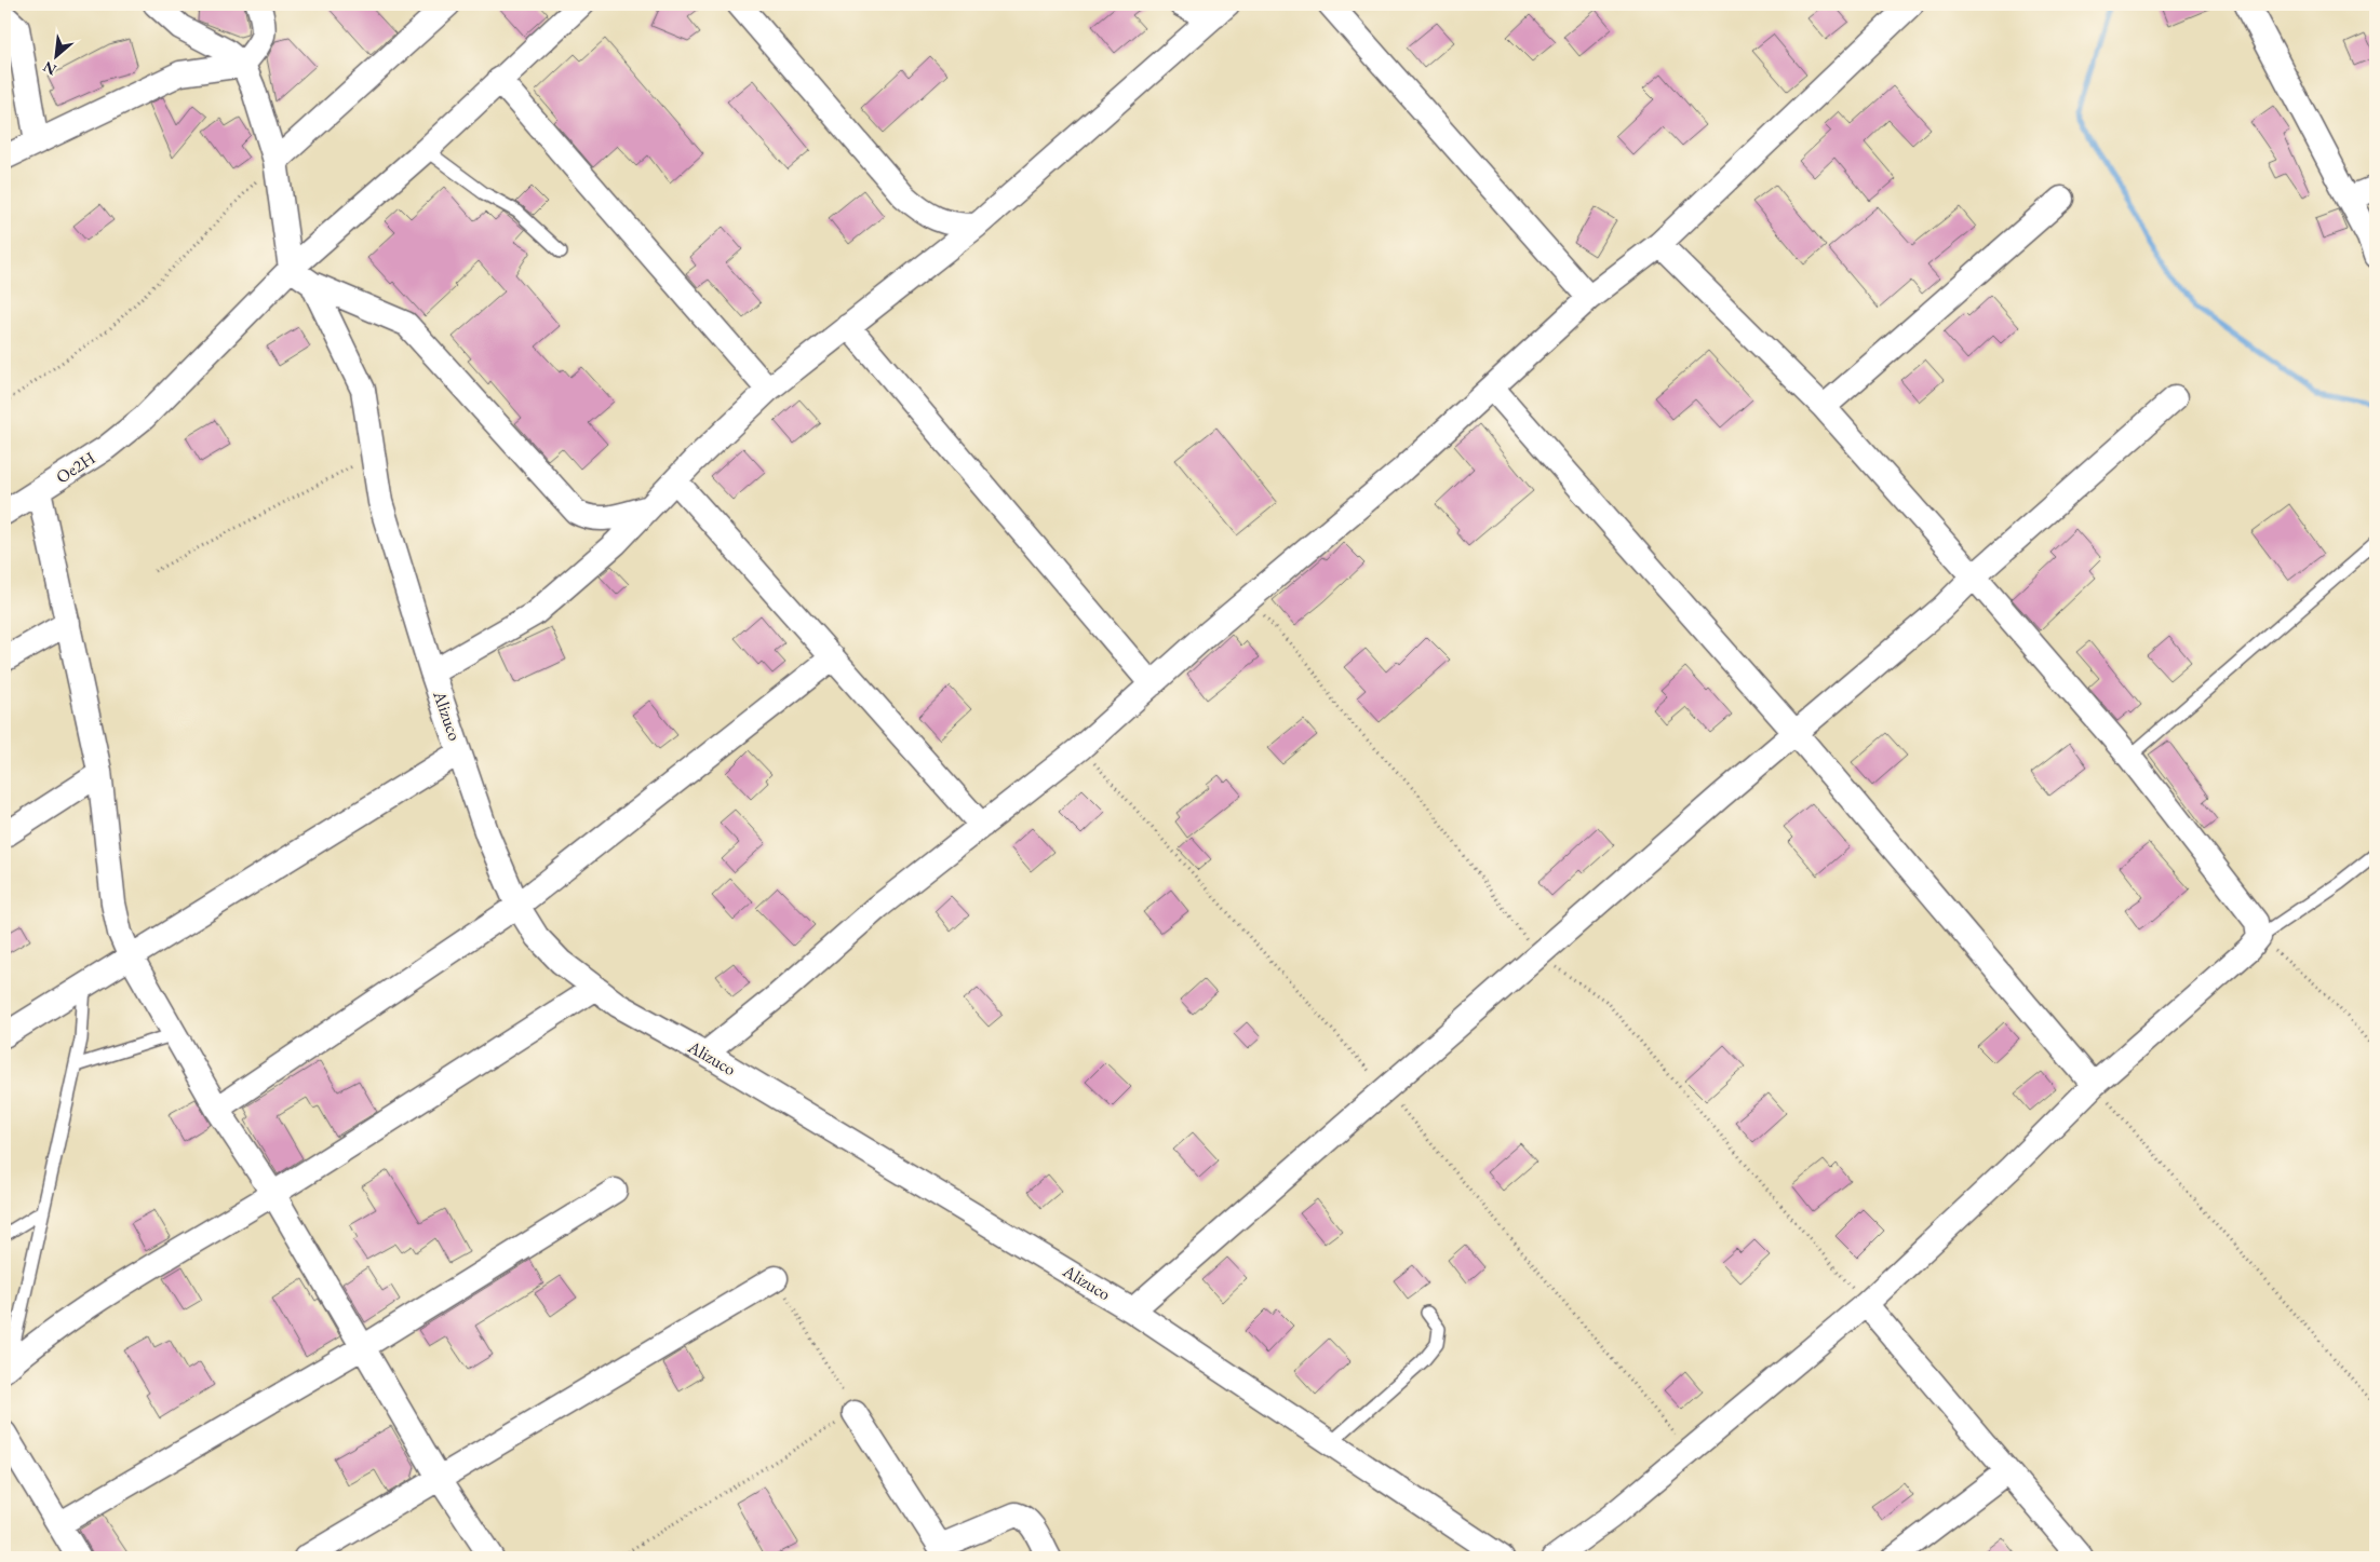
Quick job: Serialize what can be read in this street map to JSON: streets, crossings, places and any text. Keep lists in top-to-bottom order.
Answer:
{
  "streets": {
    "street": ["Oe2H", "Alizuco"]
  },
  "north": "bottom left"
}
